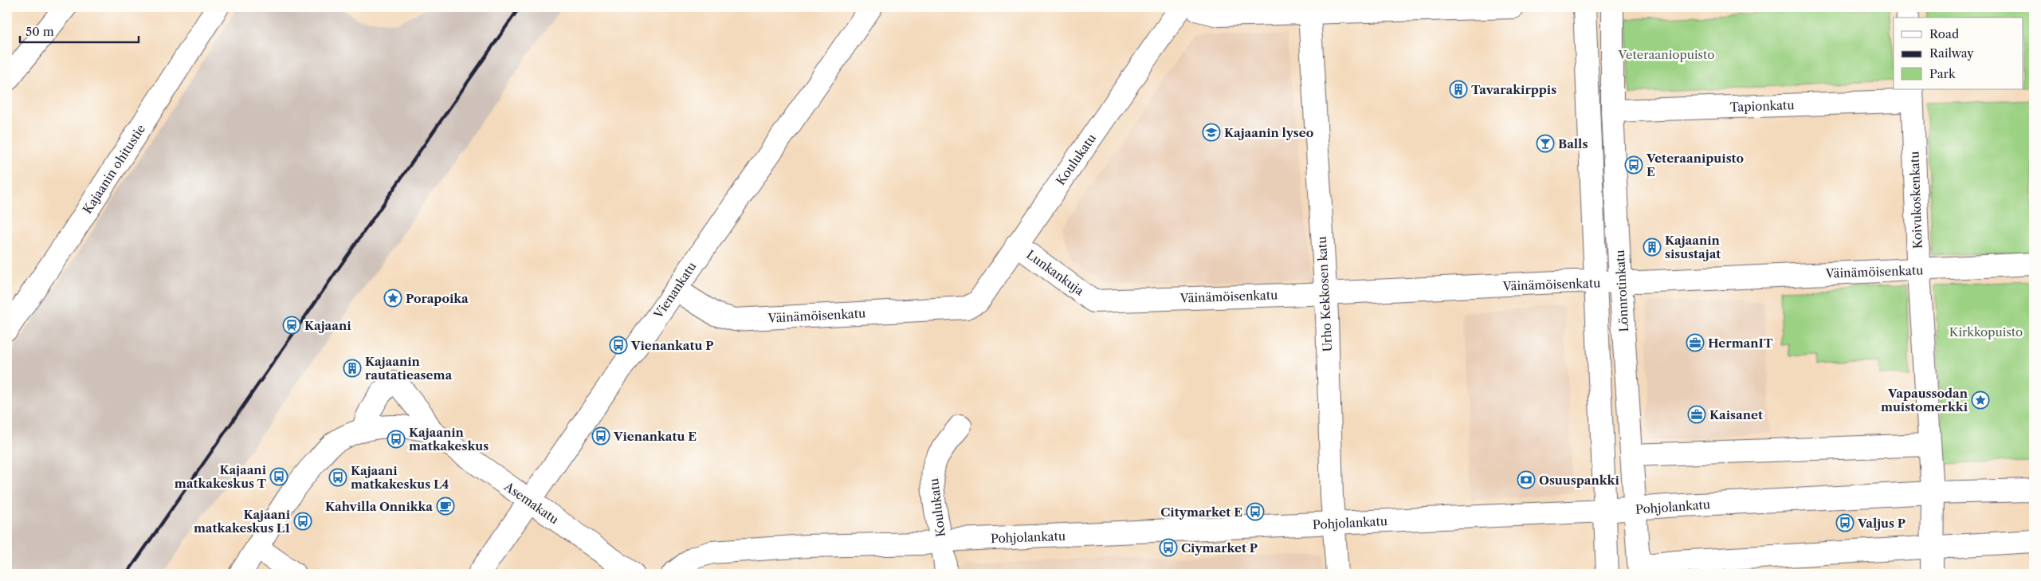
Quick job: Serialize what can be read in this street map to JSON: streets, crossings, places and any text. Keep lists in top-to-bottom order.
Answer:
{
  "streets": {
    "main road": [
      "Tapionkatu",
      "Koulukatu",
      "Kajaanin ohitustie",
      "Koivukoskenkatu",
      "Väinämöisenkatu",
      "Lunkankuja",
      "Vienankatu",
      "Lönnrotinkatu",
      "Urho Kekkosen katu",
      "Asemakatu",
      "Pohjolankatu"
    ]
  },
  "crossings": [
    ["Tapionkatu", "Koivukoskenkatu"],
    ["Tapionkatu", "Lönnrotinkatu"],
    ["Koulukatu", "Väinämöisenkatu"],
    ["Koulukatu", "Lunkankuja"],
    ["Koulukatu", "Pohjolankatu"],
    ["Koivukoskenkatu", "Väinämöisenkatu"],
    ["Koivukoskenkatu", "Pohjolankatu"],
    ["Väinämöisenkatu", "Lunkankuja"],
    ["Väinämöisenkatu", "Vienankatu"],
    ["Väinämöisenkatu", "Lönnrotinkatu"],
    ["Väinämöisenkatu", "Urho Kekkosen katu"],
    ["Vienankatu", "Asemakatu"],
    ["Lönnrotinkatu", "Pohjolankatu"],
    ["Urho Kekkosen katu", "Pohjolankatu"]
  ],
  "parks": ["Veteraaniopuisto", "Kirkkopuisto"],
  "places": {
    "building": ["Tavarakirppis", "Kajaanin sisustajat", "Kajaanin rautatieasema"],
    "school or university": ["Kajaanin lyseo"],
    "bar": ["Balls"],
    "bus stop": [
      "Veteraanipuisto E",
      "Vienankatu P",
      "Vienankatu E",
      "Kajaanin matkakeskus",
      "Kajaani matkakeskus T",
      "Kajaani matkakeskus L4",
      "Citymarket E",
      "Kajaani matkakeskus L1",
      "Valjus P",
      "Ciymarket P"
    ],
    "place": ["Porapoika", "Vapaussodan muistomerkki"],
    "station": ["Kajaani"],
    "office": ["HermanIT", "Kaisanet"],
    "bank": ["Osuuspankki"],
    "cafe": ["Kahvilla Onnikka"]
  },
  "legend": ["Road", "Railway", "Park"],
  "scale_bar": "50 m"
}
